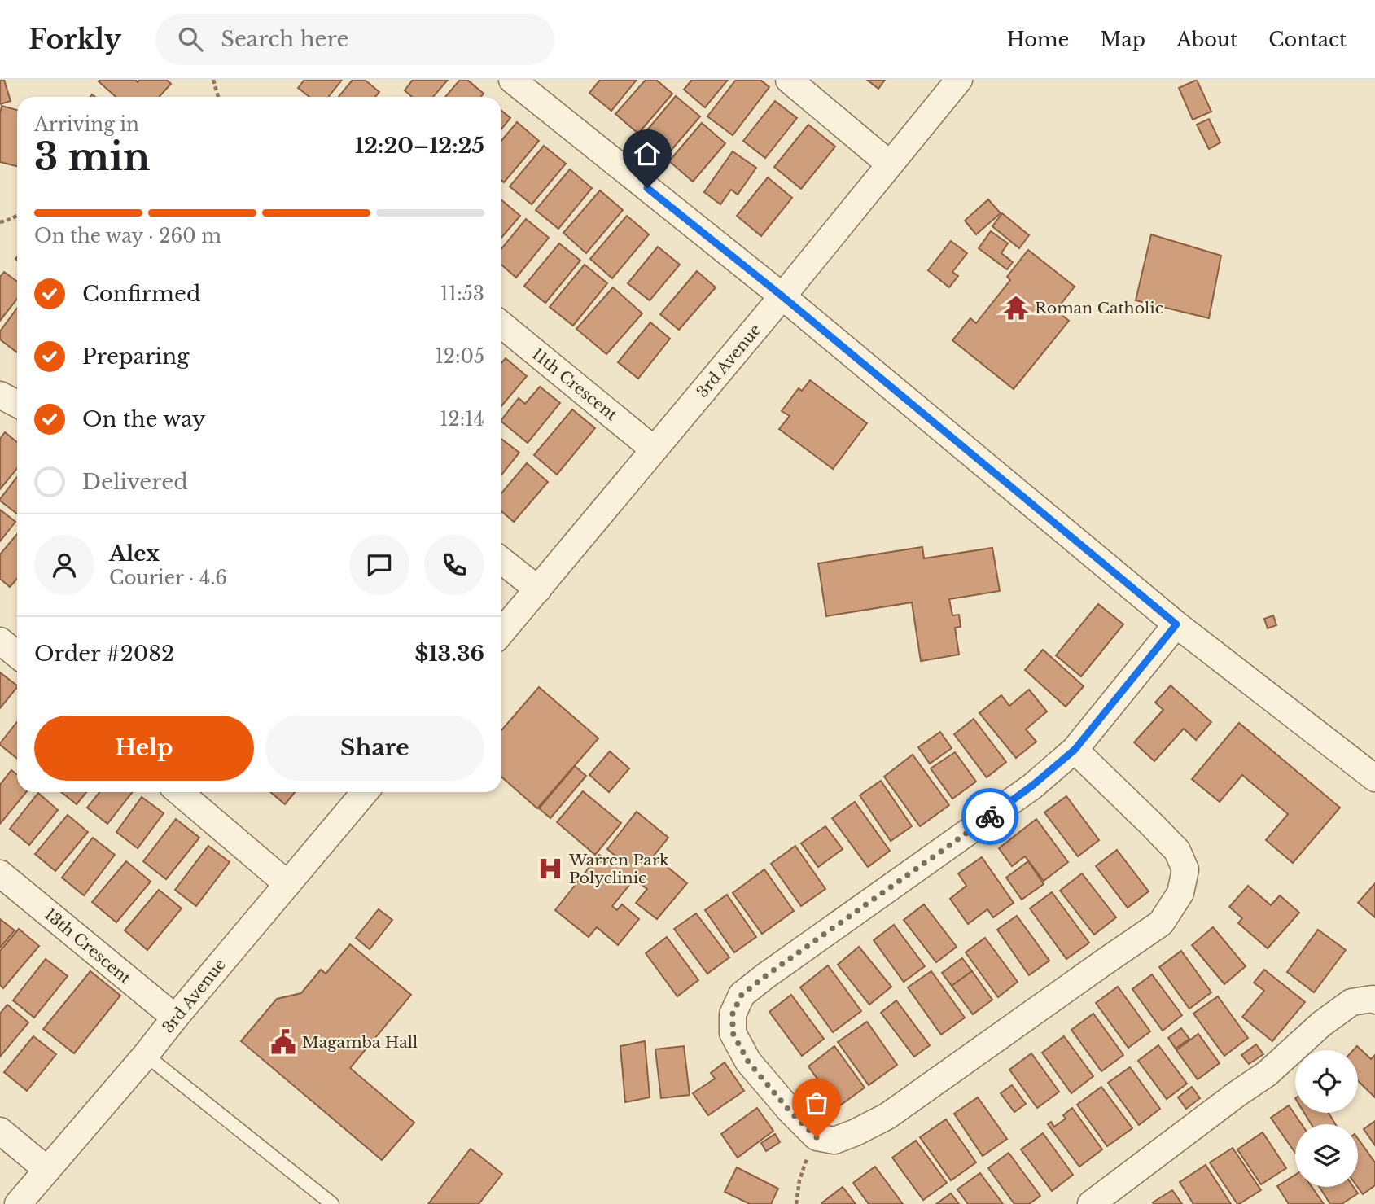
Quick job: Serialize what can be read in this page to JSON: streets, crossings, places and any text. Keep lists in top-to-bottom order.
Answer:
{
  "streets": {
    "street": ["3rd Avenue", "11th Crescent", "13th Crescent"]
  },
  "crossings": [
    ["3rd Avenue", "11th Crescent"],
    ["3rd Avenue", "13th Crescent"]
  ],
  "places": {
    "temple": ["Roman Catholic"],
    "hospital": ["Warren Park Polyclinic"],
    "public building": ["Magamba Hall"]
  },
  "page": {
    "header": "Forkly",
    "search": "Search here",
    "nav": [
      "Home",
      "Map",
      "About",
      "Contact"
    ],
    "heading": ["3 min", "Arriving in", "12:20–12:25"],
    "panel": [
      "Alex",
      "Courier · 4.6",
      "Order #2082",
      "$13.36"
    ],
    "bar": "On the way · 260 m",
    "list": [
      ["Confirmed", "11:53"],
      ["Preparing", "12:05"],
      ["On the way", "12:14"],
      "Delivered"
    ],
    "buttons": ["Help", "Share"]
  }
}
